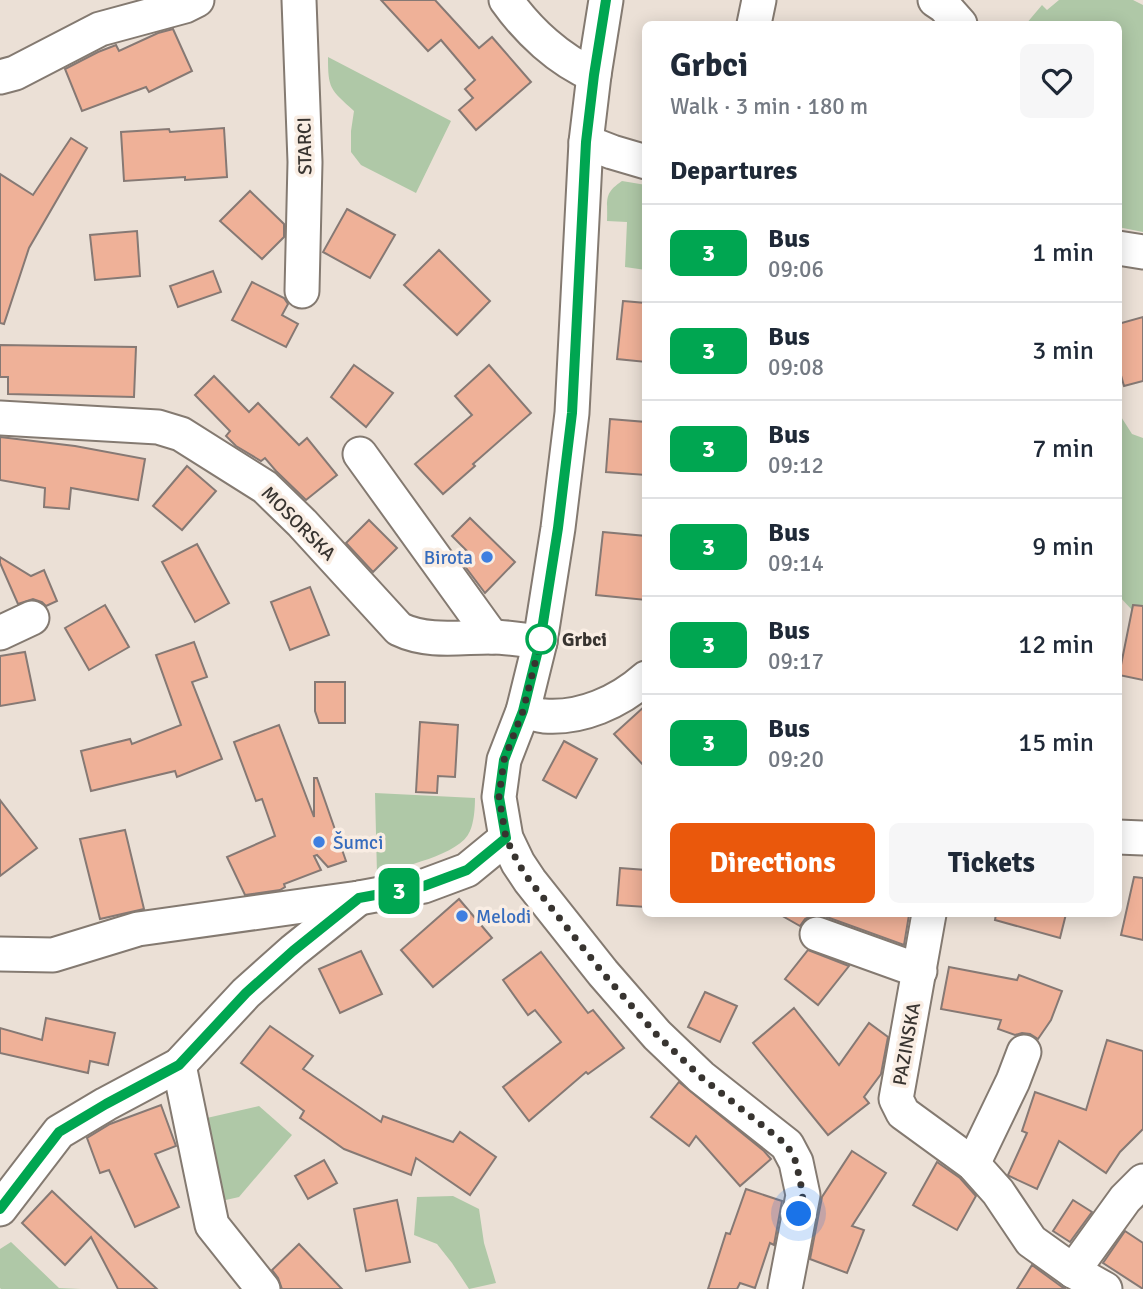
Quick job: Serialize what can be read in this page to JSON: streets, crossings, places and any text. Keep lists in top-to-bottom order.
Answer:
{
  "streets": {
    "street": ["STARCI", "MOSORSKA", "PAZINSKA"]
  },
  "places": [
    "Birota",
    "Grbci",
    "Šumci",
    "Melodi"
  ],
  "lines": ["bus line 3"],
  "page": {
    "on_map": "3",
    "heading": [
      ["Grbci", "Walk · 3 min · 180 m"],
      "Departures"
    ],
    "list": [
      {
        "mark": "3",
        "name": "Bus",
        "note": "09:06",
        "value": "1 min"
      },
      {
        "mark": "3",
        "name": "Bus",
        "note": "09:08",
        "value": "3 min"
      },
      {
        "mark": "3",
        "name": "Bus",
        "note": "09:12",
        "value": "7 min"
      },
      {
        "mark": "3",
        "name": "Bus",
        "note": "09:14",
        "value": "9 min"
      },
      {
        "mark": "3",
        "name": "Bus",
        "note": "09:17",
        "value": "12 min"
      },
      {
        "mark": "3",
        "name": "Bus",
        "note": "09:20",
        "value": "15 min"
      }
    ],
    "buttons": ["Directions", "Tickets"]
  }
}
